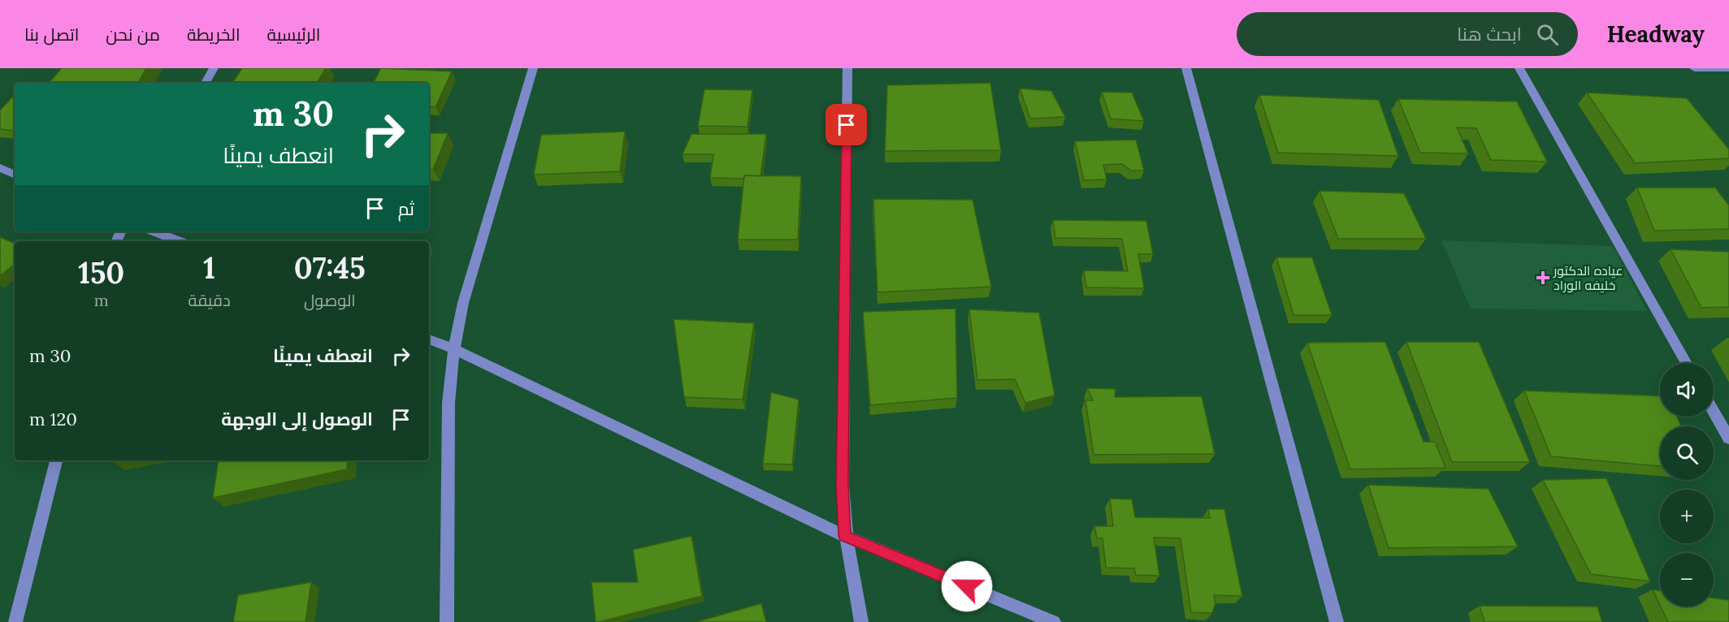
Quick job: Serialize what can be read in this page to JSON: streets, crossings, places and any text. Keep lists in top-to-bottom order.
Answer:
{
  "places": {
    "health": ["عياده الدكتور خليفه الوراد"]
  },
  "page": {
    "header": "Headway",
    "search": "ابحث هنا",
    "nav": [
      "الرئيسية",
      "الخريطة",
      "من نحن",
      "اتصل بنا"
    ],
    "turn": ["30 m", "انعطف يمينًا"],
    "then": "ثم",
    "eta": [
      "07:45",
      "الوصول",
      "1",
      "دقيقة",
      "150",
      "m"
    ],
    "list": [
      {
        "name": "انعطف يمينًا",
        "value": "30 m"
      },
      {
        "name": "الوصول إلى الوجهة",
        "value": "120 m"
      }
    ],
    "map_buttons": ["+", "−"]
  }
}
